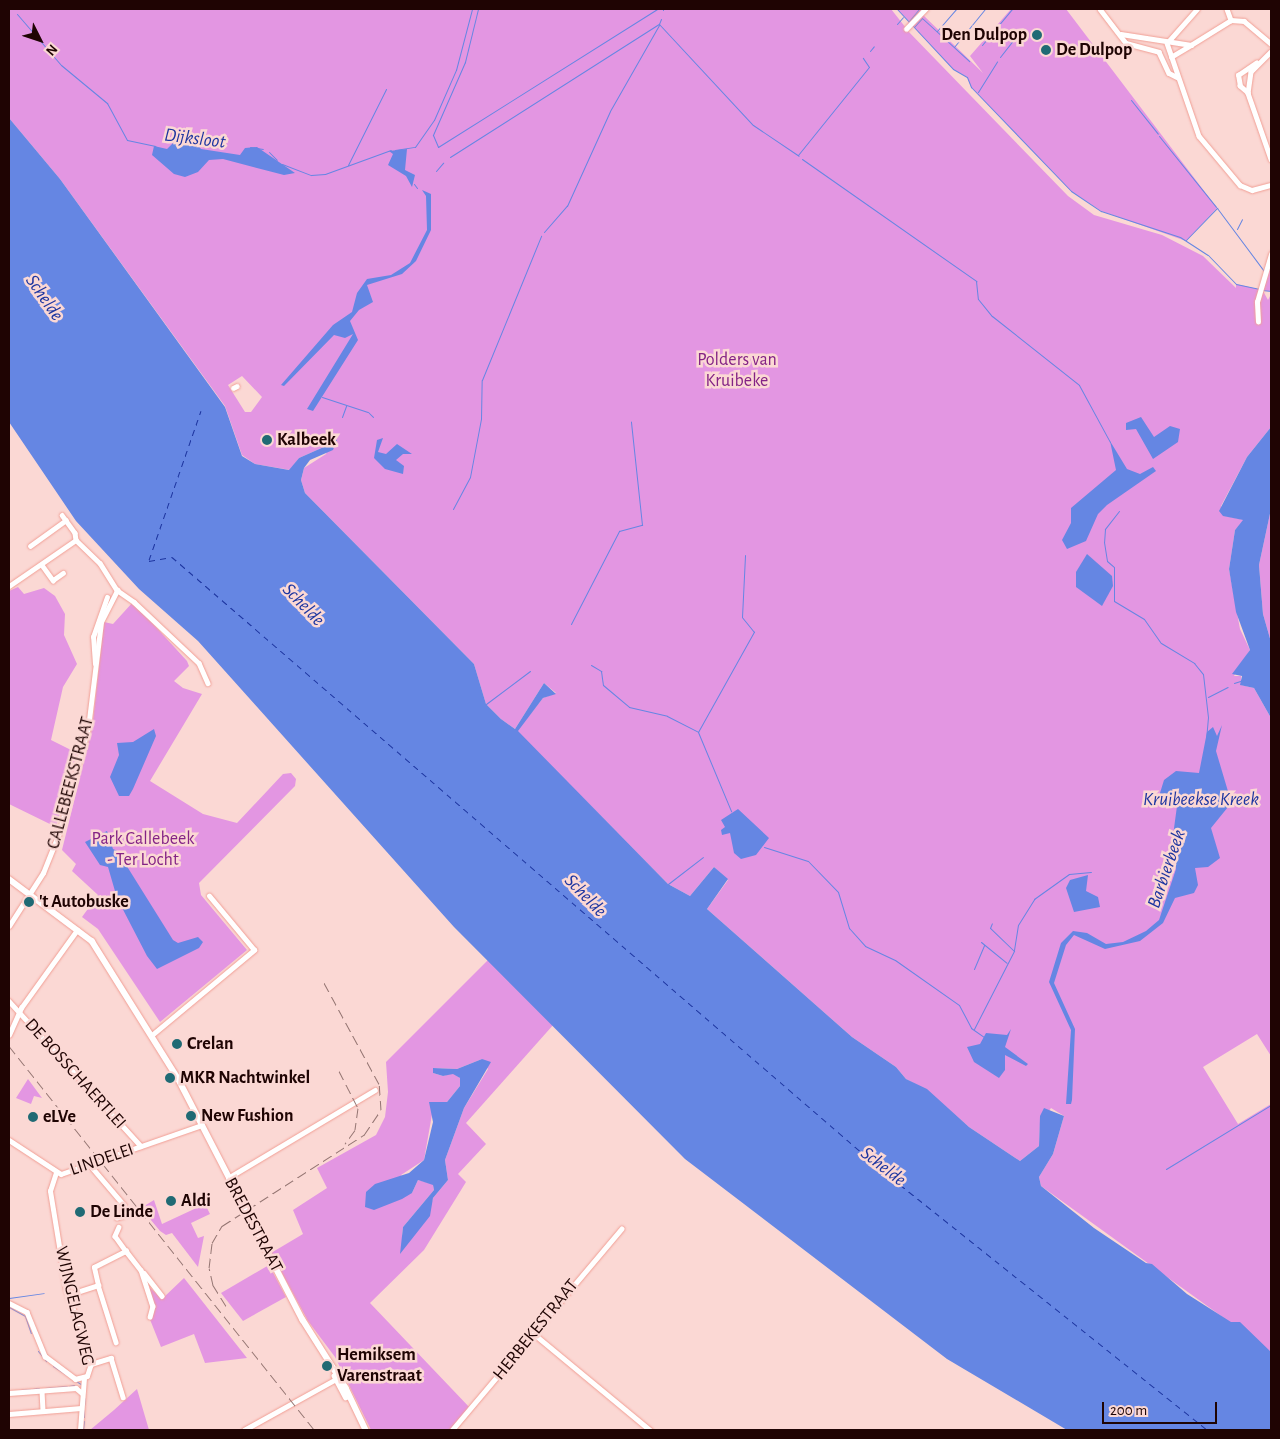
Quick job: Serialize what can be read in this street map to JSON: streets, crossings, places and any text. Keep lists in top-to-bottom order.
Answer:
{
  "streets": {
    "main road": ["BREDESTRAAT"],
    "street": [
      "CALLEBEEKSTRAAT",
      "DE BOSSCHAERTLEI",
      "LINDELEI",
      "WIJNGELAGWEG",
      "HERBEKESTRAAT"
    ]
  },
  "crossings": [
    ["CALLEBEEKSTRAAT", "BREDESTRAAT"],
    ["DE BOSSCHAERTLEI", "LINDELEI"],
    ["LINDELEI", "BREDESTRAAT"],
    ["LINDELEI", "WIJNGELAGWEG"]
  ],
  "water": [
    "Dijksloot",
    "Schelde",
    "Kruibeekse Kreek",
    "Barbierbeek"
  ],
  "parks": ["Polders van Kruibeke", "Park Callebeek - Ter Locht"],
  "places": [
    "Den Dulpop",
    "De Dulpop",
    "Kalbeek",
    "'t Autobuske",
    "Crelan",
    "MKR Nachtwinkel",
    "New Fushion",
    "eLVe",
    "Aldi",
    "De Linde",
    "Hemiksem Varenstraat"
  ],
  "scale_bar": "200 m",
  "north": "bottom right"
}
